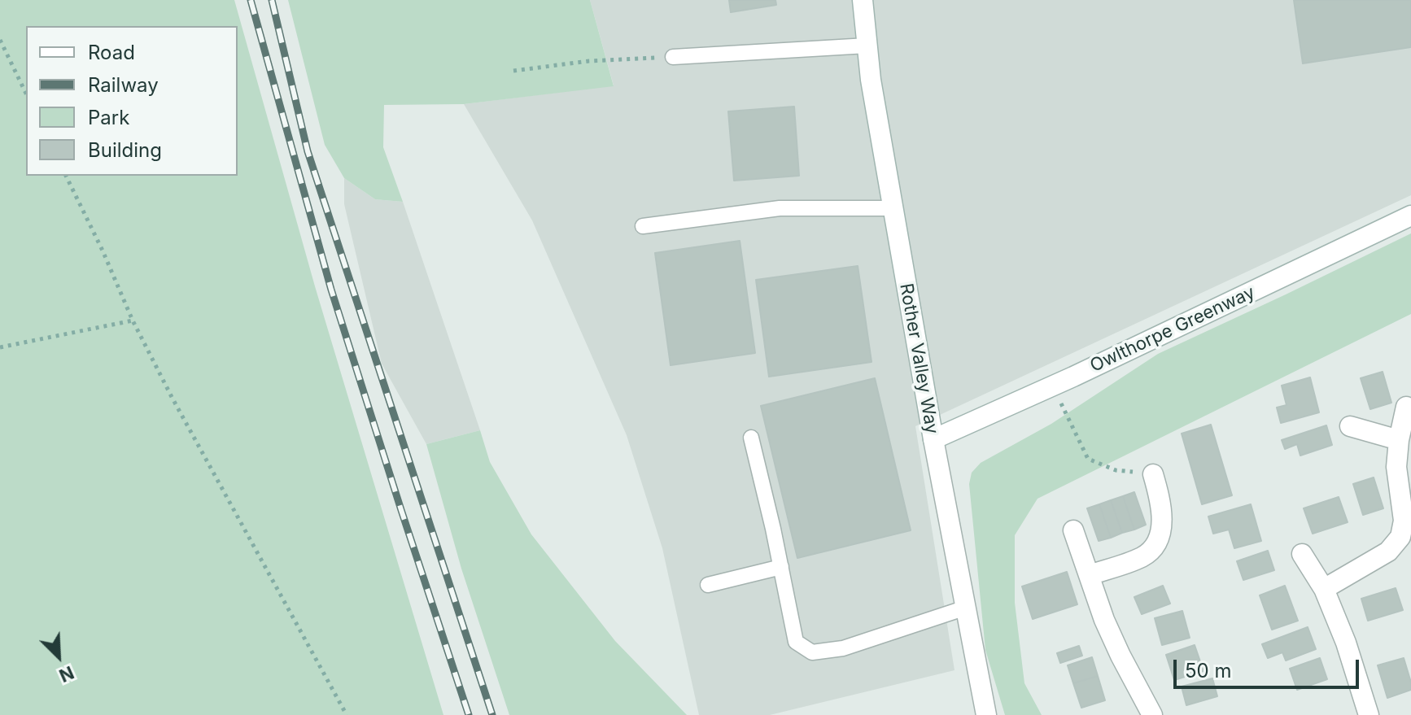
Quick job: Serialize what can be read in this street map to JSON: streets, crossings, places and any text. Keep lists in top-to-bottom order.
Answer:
{
  "streets": {
    "street": ["Owlthorpe Greenway", "Rother Valley Way"]
  },
  "crossings": [
    ["Owlthorpe Greenway", "Rother Valley Way"]
  ],
  "legend": [
    "Road",
    "Railway",
    "Park",
    "Building"
  ],
  "scale_bar": "50 m",
  "north": "bottom right"
}
